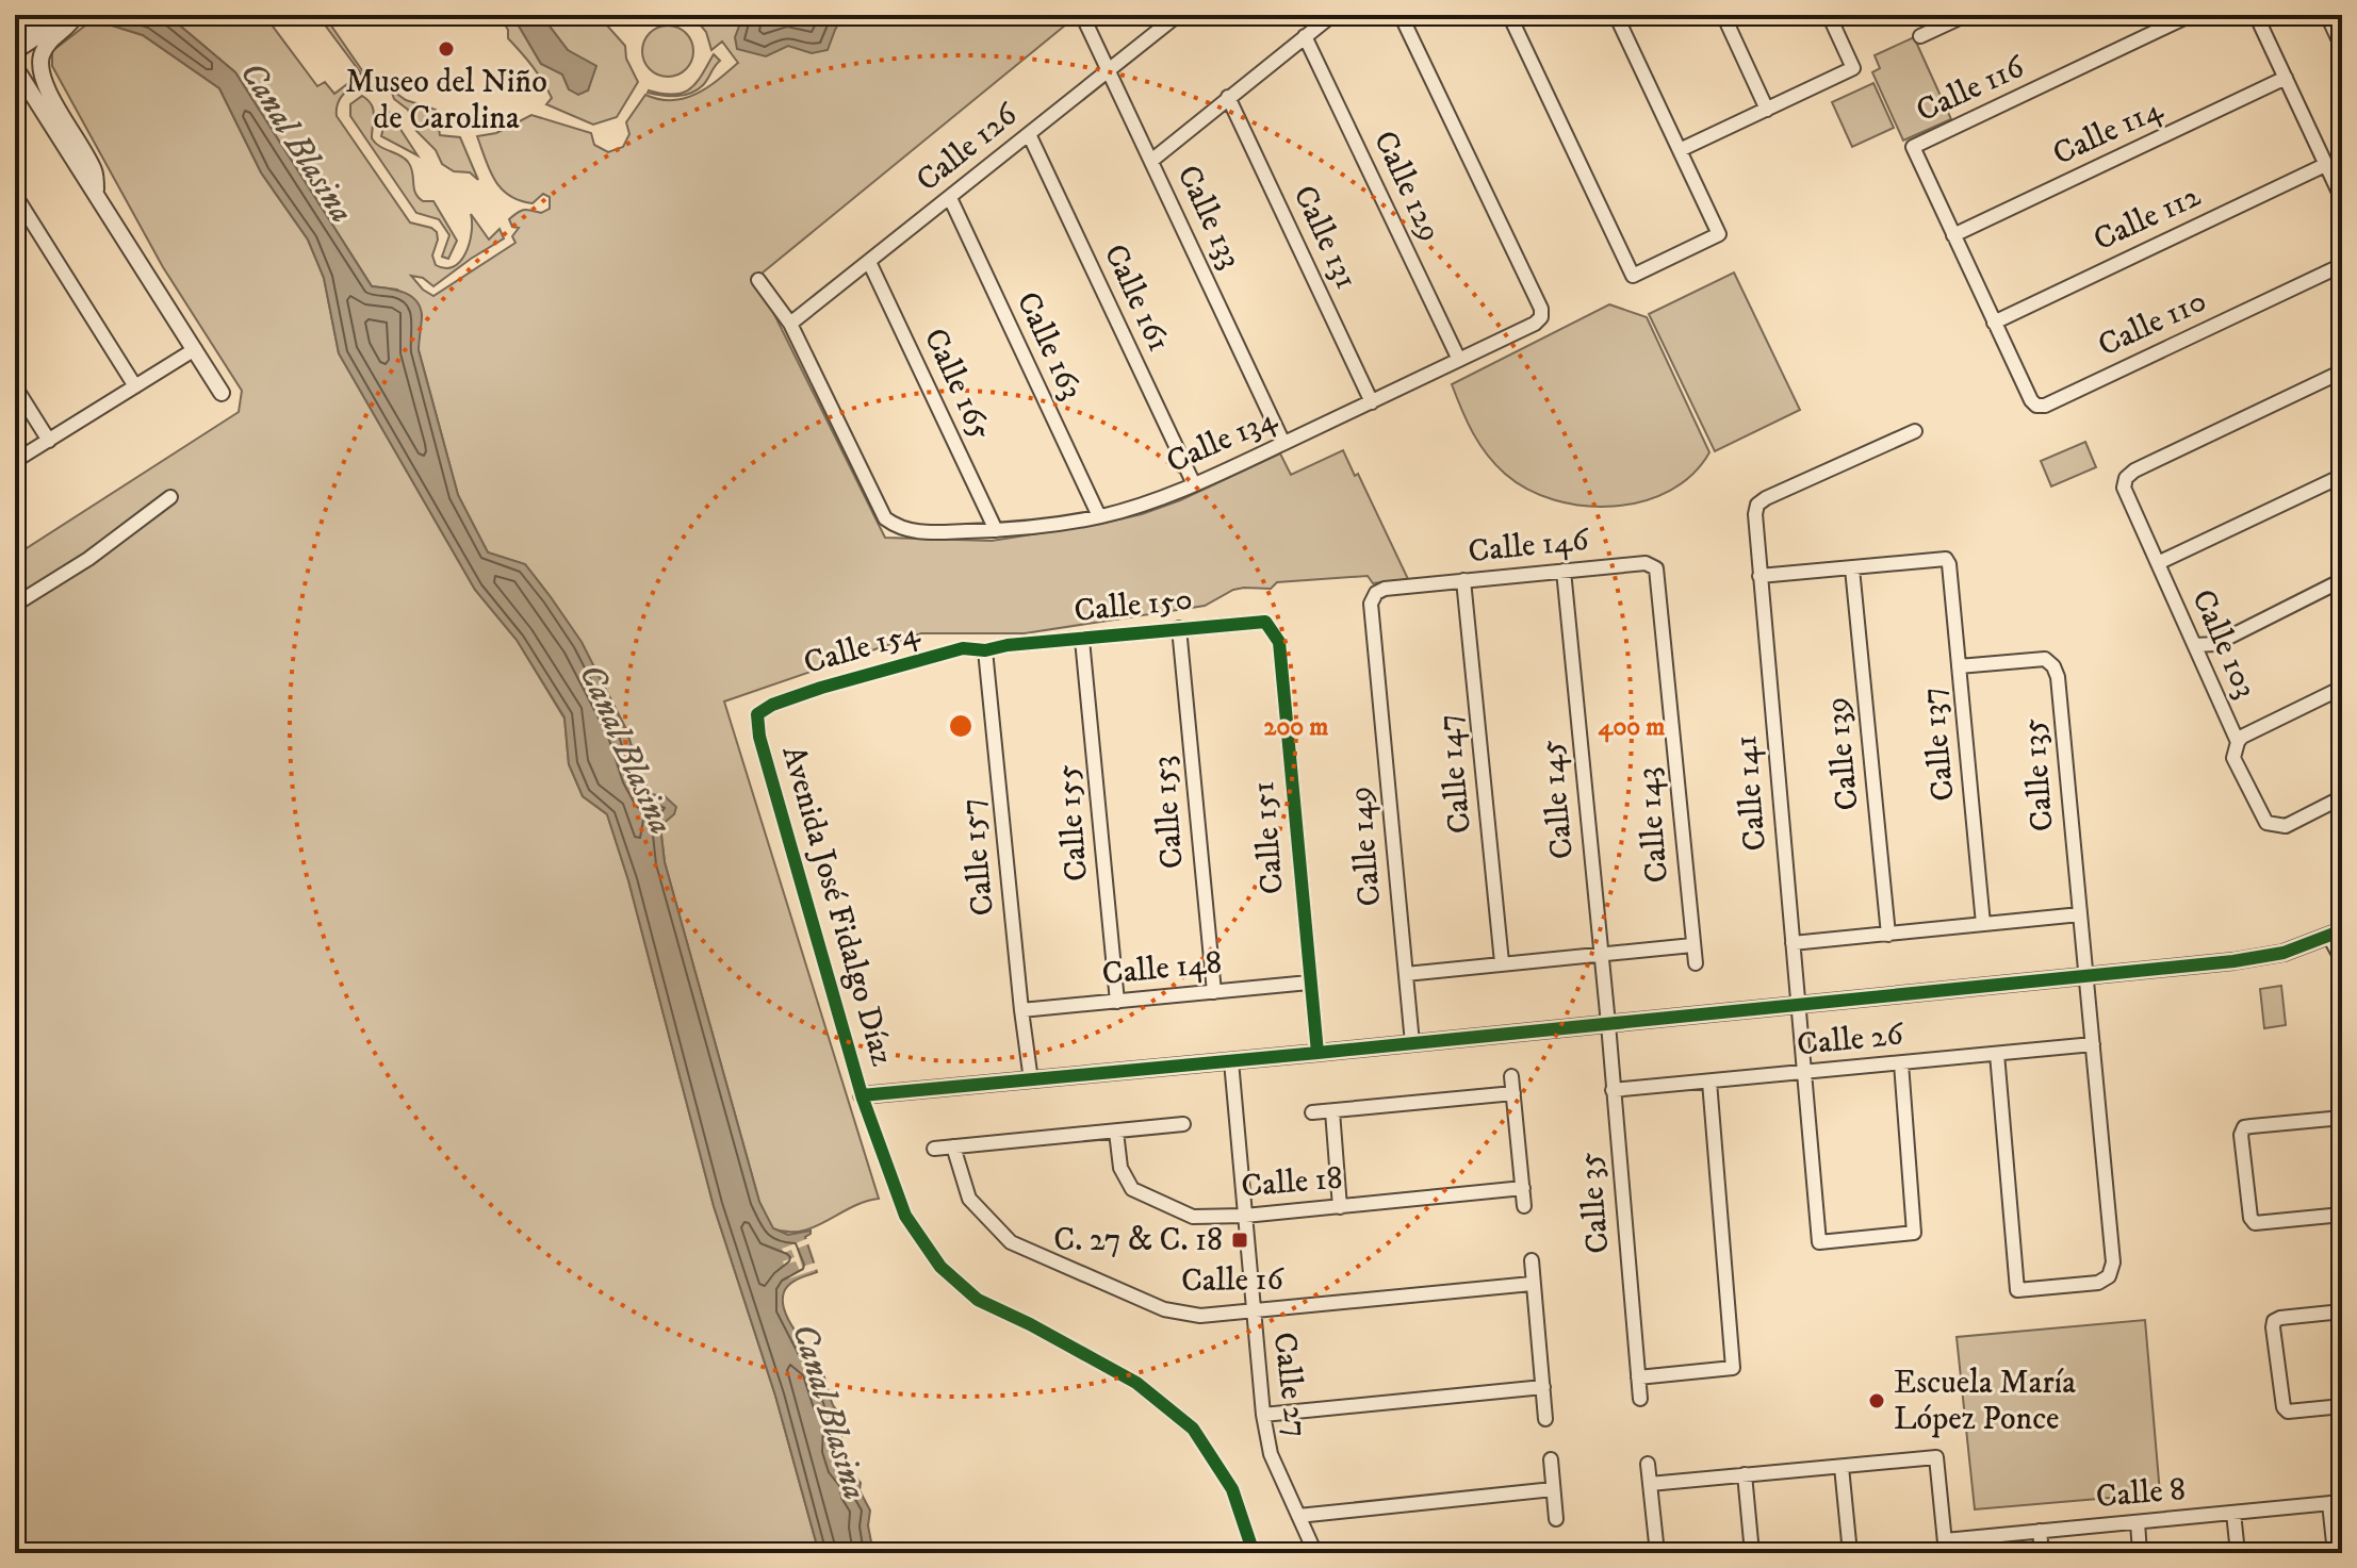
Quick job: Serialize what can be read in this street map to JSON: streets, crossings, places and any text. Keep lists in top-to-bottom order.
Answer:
{
  "streets": {
    "street": [
      "Calle 116",
      "Calle 114",
      "Calle 126",
      "Calle 129",
      "Calle 133",
      "Calle 112",
      "Calle 131",
      "Calle 161",
      "Calle 110",
      "Calle 163",
      "Calle 165",
      "Calle 134",
      "Calle 146",
      "Calle 150",
      "Calle 103",
      "Calle 154",
      "Calle 137",
      "Calle 139",
      "Calle 147",
      "Calle 135",
      "Calle 141",
      "Calle 145",
      "Calle 153",
      "Calle 155",
      "Calle 143",
      "Calle 151",
      "Calle 149",
      "Calle 157",
      "Avenida José Fidalgo Díaz",
      "Calle 148",
      "Calle 26",
      "Calle 18",
      "Calle 35",
      "Calle 16",
      "Calle 27",
      "Calle 8"
    ]
  },
  "crossings": [
    ["Calle 116", "Calle 110"],
    ["Calle 114", "Calle 110"],
    ["Calle 126", "Calle 133"],
    ["Calle 126", "Calle 161"],
    ["Calle 126", "Calle 163"],
    ["Calle 126", "Calle 165"],
    ["Calle 126", "Calle 134"],
    ["Calle 129", "Calle 134"],
    ["Calle 133", "Calle 134"],
    ["Calle 112", "Calle 110"],
    ["Calle 131", "Calle 134"],
    ["Calle 161", "Calle 134"],
    ["Calle 163", "Calle 134"],
    ["Calle 165", "Calle 134"],
    ["Calle 146", "Calle 147"],
    ["Calle 146", "Calle 145"],
    ["Calle 146", "Calle 143"],
    ["Calle 146", "Calle 149"],
    ["Calle 150", "Calle 154"],
    ["Calle 150", "Calle 153"],
    ["Calle 150", "Calle 155"],
    ["Calle 150", "Calle 151"],
    ["Calle 150", "Calle 157"],
    ["Calle 154", "Calle 157"],
    ["Calle 154", "Avenida José Fidalgo Díaz"],
    ["Calle 137", "Calle 139"],
    ["Calle 137", "Calle 135"],
    ["Calle 135", "Calle 26"],
    ["Calle 141", "Calle 26"],
    ["Calle 145", "Calle 35"],
    ["Calle 153", "Calle 148"],
    ["Calle 155", "Calle 148"],
    ["Calle 151", "Calle 148"],
    ["Calle 157", "Calle 148"],
    ["Calle 26", "Calle 35"],
    ["Calle 18", "Calle 27"],
    ["Calle 16", "Calle 27"]
  ],
  "water": ["Canal Blasina"],
  "places": {
    "other": ["Museo del Niño de Carolina", "Escuela María López Ponce"],
    "transit": ["C. 27 & C. 18"]
  },
  "rings": ["200 m", "400 m"]
}
